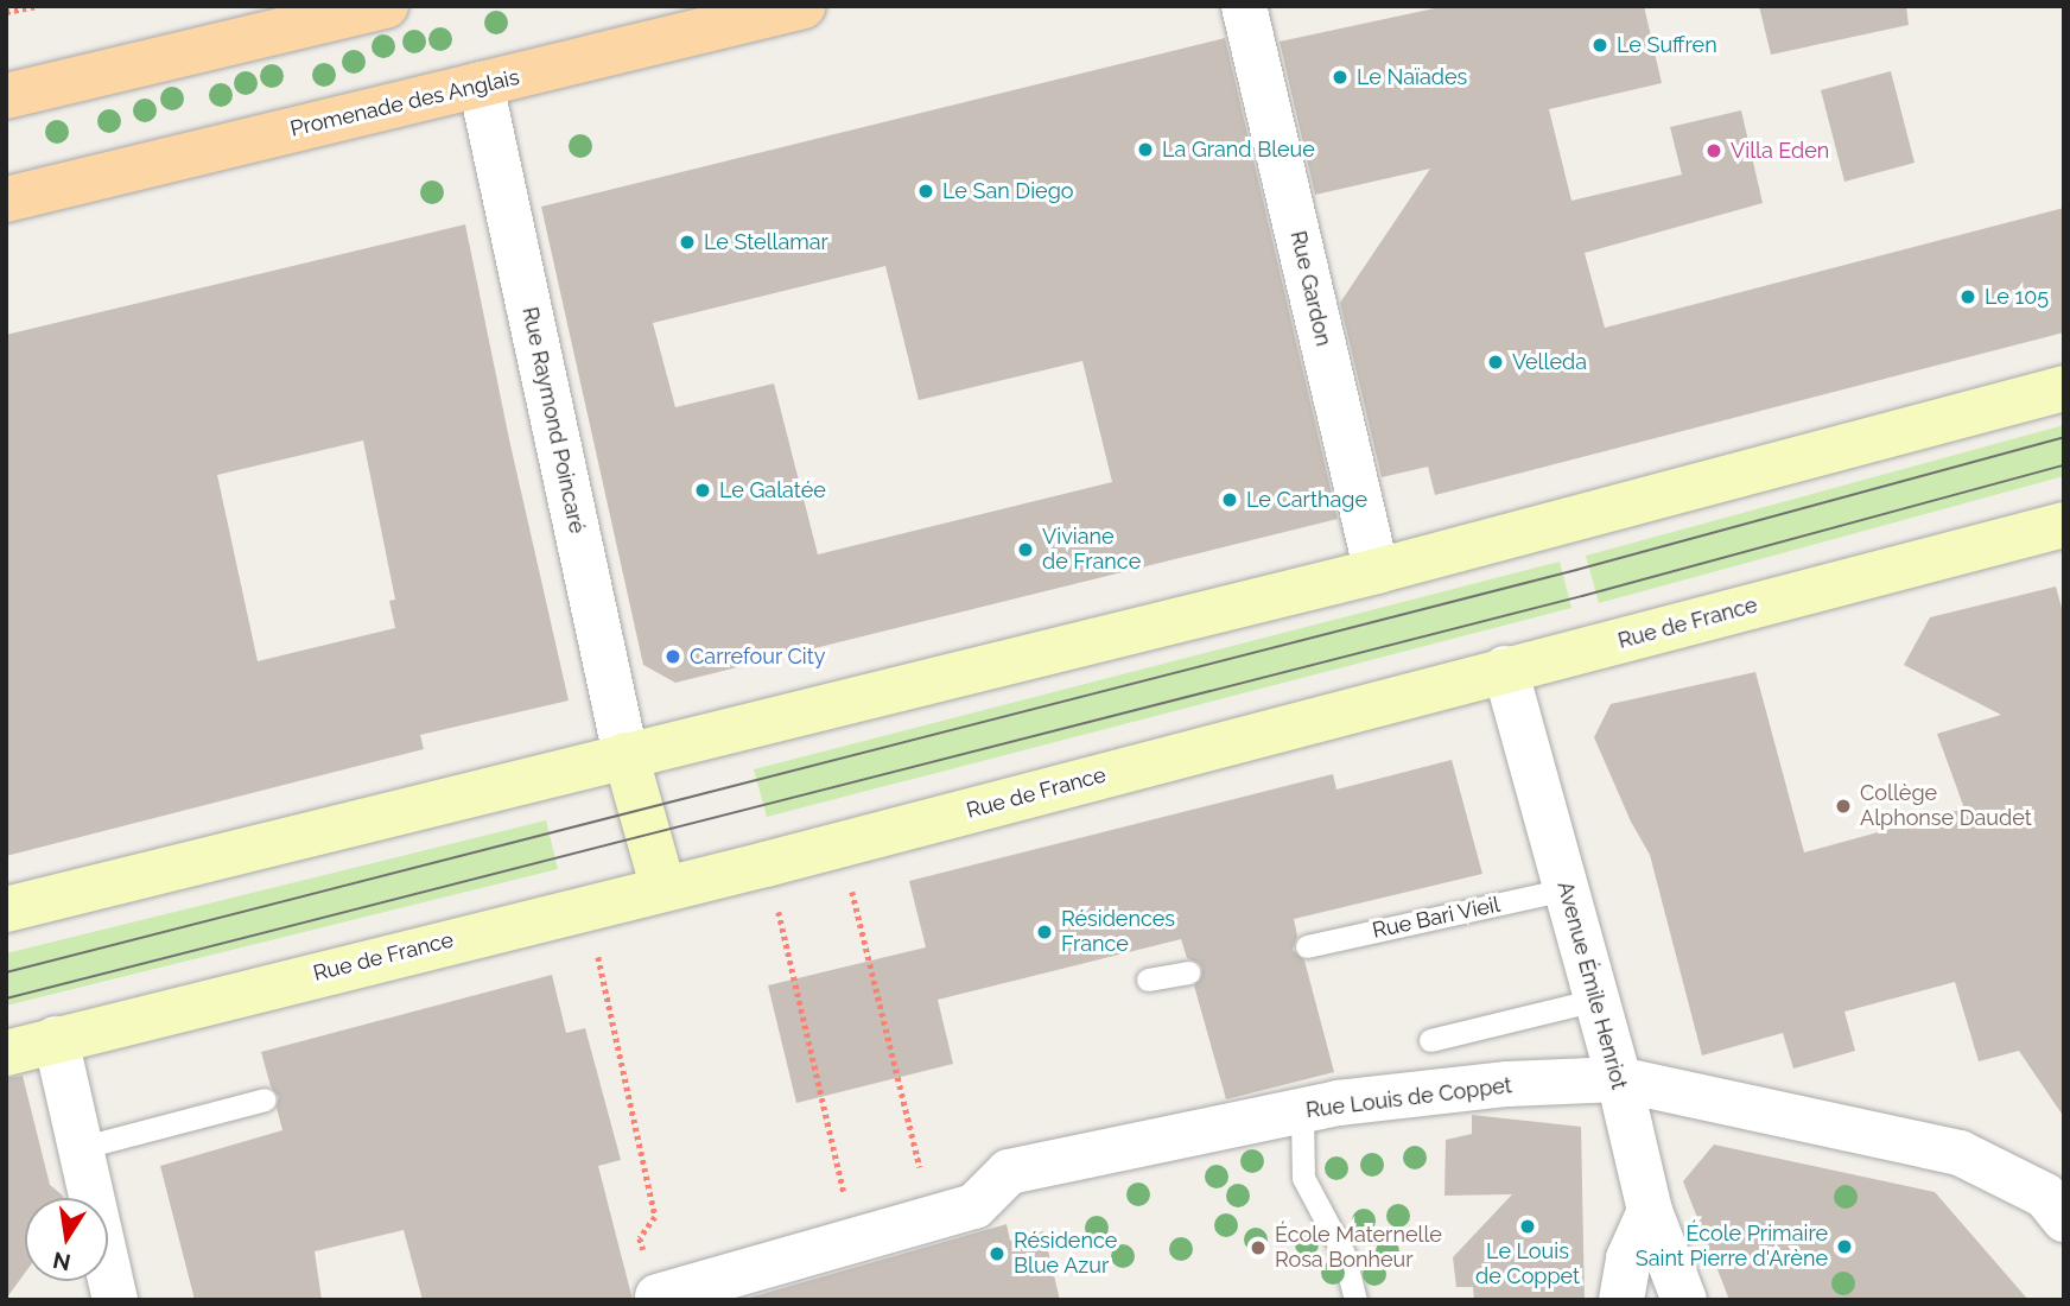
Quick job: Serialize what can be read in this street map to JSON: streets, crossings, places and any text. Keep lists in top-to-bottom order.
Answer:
{
  "streets": {
    "main road": ["Promenade des Anglais", "Rue de France"],
    "street": [
      "Rue Gardon",
      "Rue Raymond Poincaré",
      "Avenue Émile Henriot",
      "Rue Louis de Coppet"
    ],
    "lane": ["Rue Bari Vieil"]
  },
  "crossings": [
    ["Promenade des Anglais", "Rue Raymond Poincaré"],
    ["Rue de France", "Avenue Émile Henriot"],
    ["Rue Bari Vieil", "Avenue Émile Henriot"],
    ["Avenue Émile Henriot", "Rue Louis de Coppet"]
  ],
  "places": [
    "Le Suffren",
    "Le Naïades",
    "La Grand Bleue",
    "Villa Eden",
    "Le San Diego",
    "Le Stellamar",
    "Le 105",
    "Velleda",
    "Le Galatée",
    "Le Carthage",
    "Viviane de France",
    "Carrefour City",
    "Collège Alphonse Daudet",
    "Résidences France",
    "Le Louis de Coppet",
    "École Primaire Saint Pierre d'Arène",
    "École Maternelle Rosa Bonheur",
    "Résidence Blue Azur"
  ],
  "north": "bottom"
}
